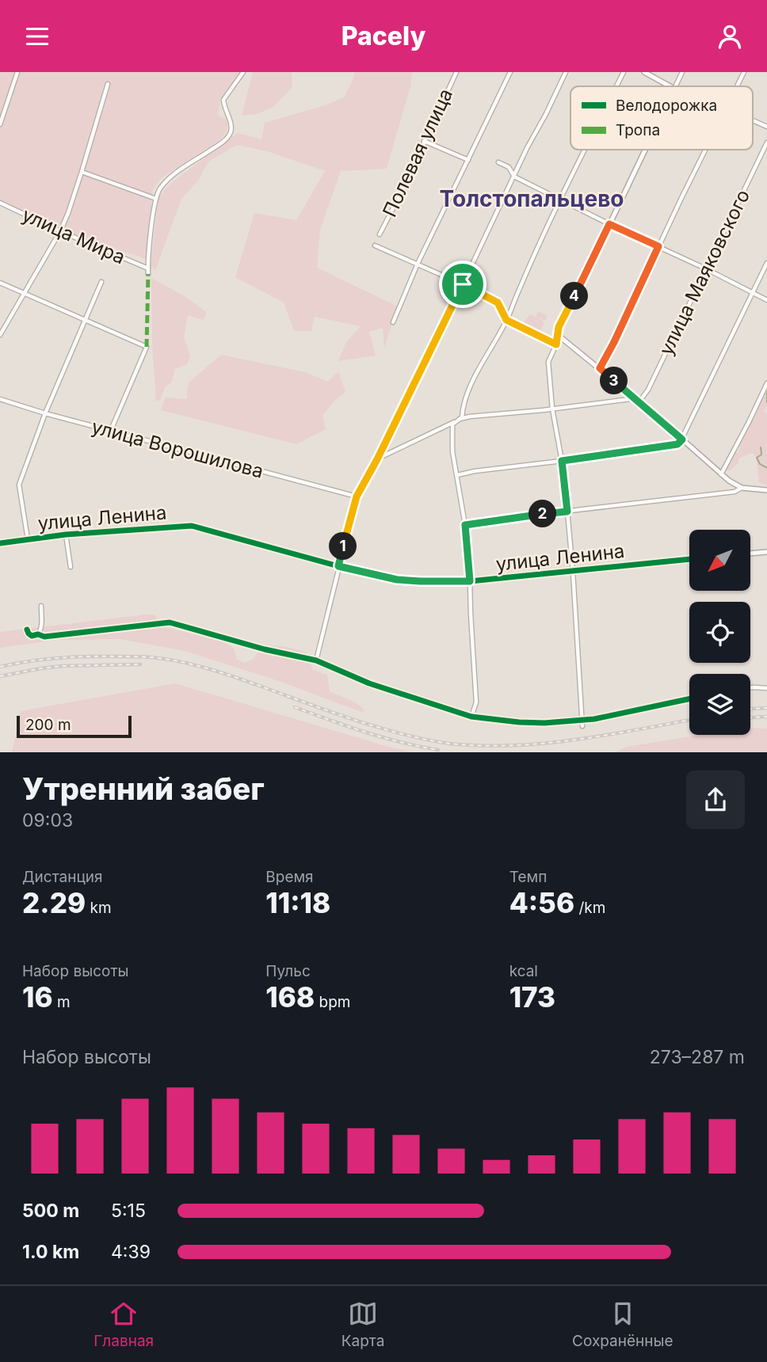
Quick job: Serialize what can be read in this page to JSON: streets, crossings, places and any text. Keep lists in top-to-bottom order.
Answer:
{
  "streets": {
    "street": [
      "Полевая улица",
      "улица Мира",
      "улица Маяковского",
      "улица Ворошилова",
      "улица Ленина"
    ]
  },
  "districts": ["Толстопальцево"],
  "legend": ["Велодорожка", "Тропа"],
  "scale_bar": "200 m",
  "north": "bottom left",
  "page": {
    "header": "Pacely",
    "pins": [
      "4",
      "3",
      "2",
      "1"
    ],
    "scale": "200 m",
    "heading": ["Утренний забег", "09:03"],
    "stats": [
      ["Дистанция", "2.29 km"],
      ["Время", "11:18"],
      ["Темп", "4:56 /km"],
      ["Набор высоты", "16 m"],
      ["Пульс", "168 bpm"],
      ["kcal", "173"]
    ],
    "chart": ["Набор высоты", "273–287 m"],
    "list": [
      {
        "name": "500 m",
        "note": "5:15"
      },
      {
        "name": "1.0 km",
        "note": "4:39"
      }
    ],
    "tabs": ["Главная", "Карта", "Сохранённые"]
  }
}
